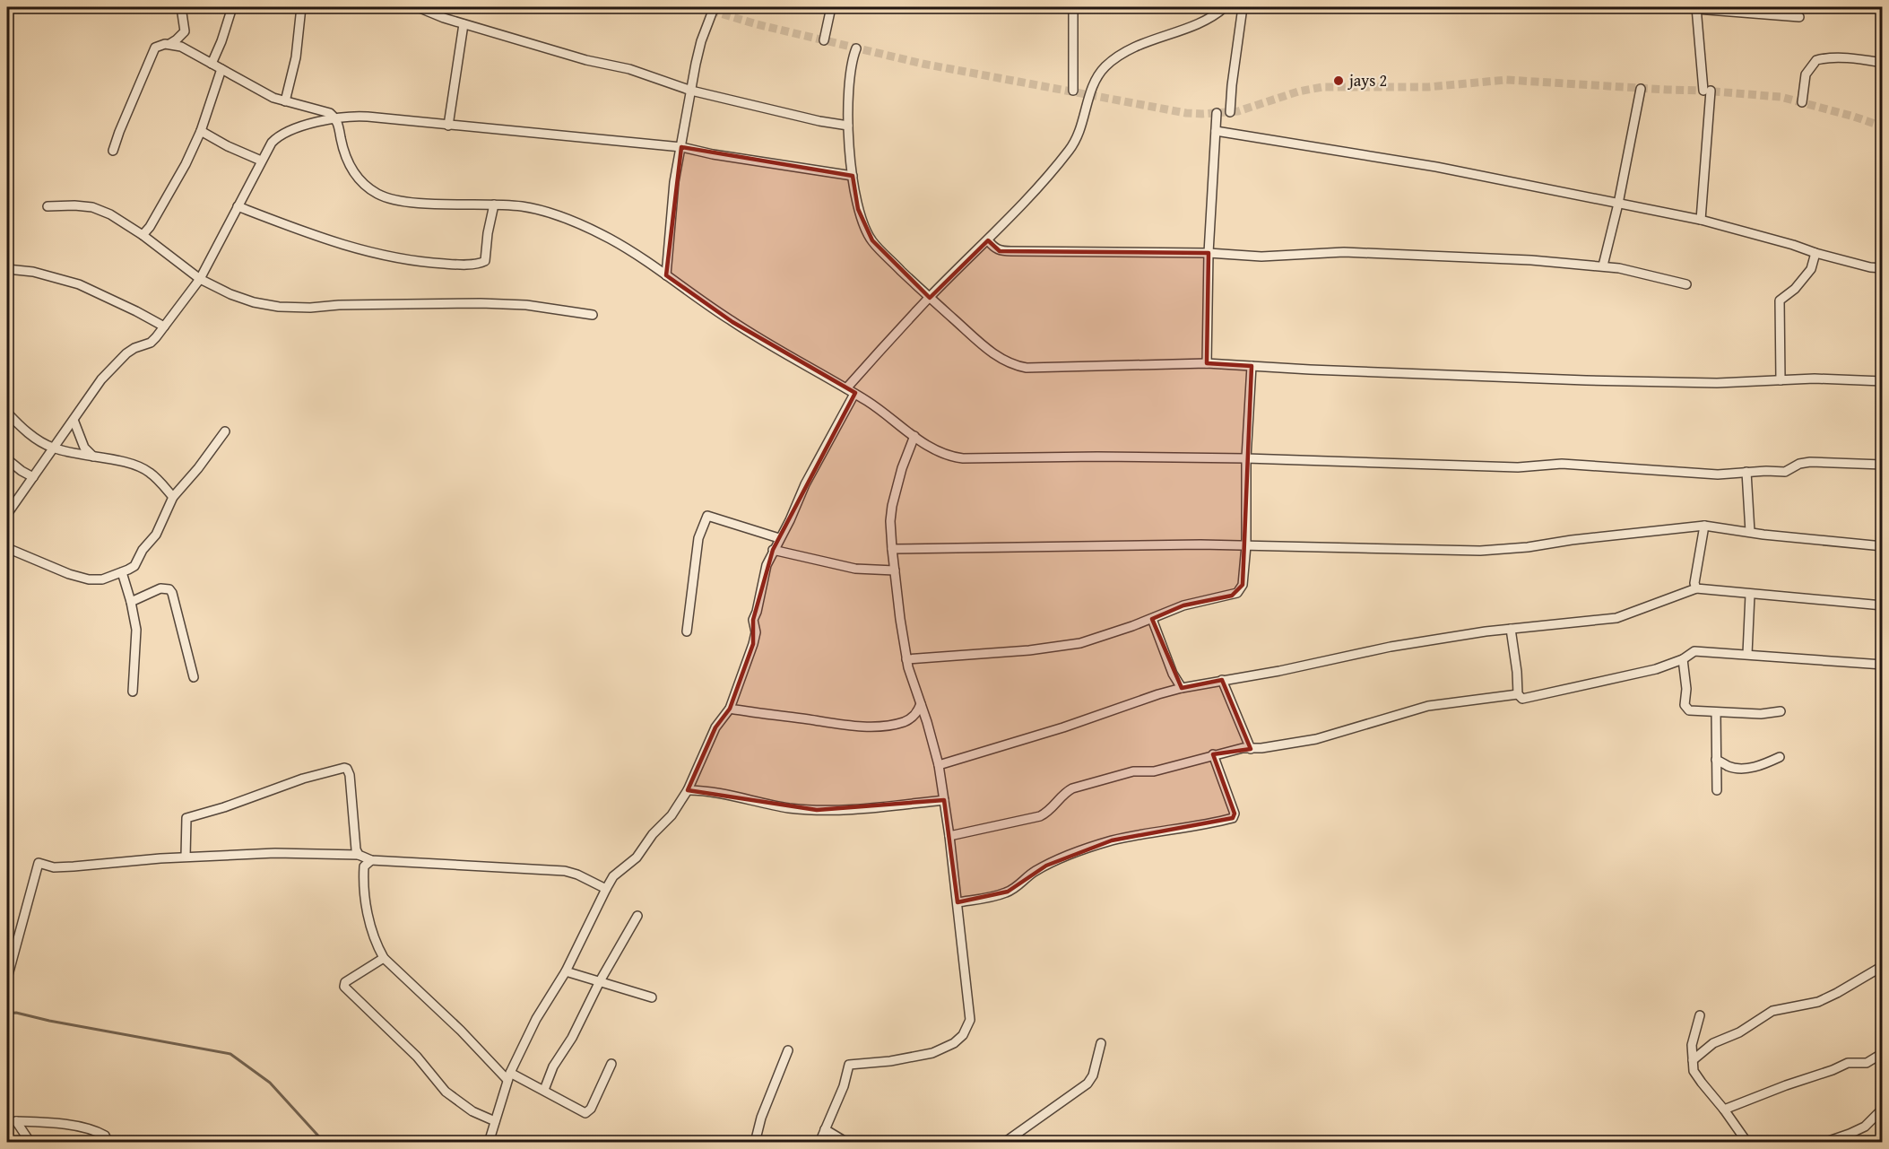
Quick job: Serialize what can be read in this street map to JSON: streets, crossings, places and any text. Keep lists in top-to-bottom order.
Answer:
{
  "places": ["jays 2"]
}
